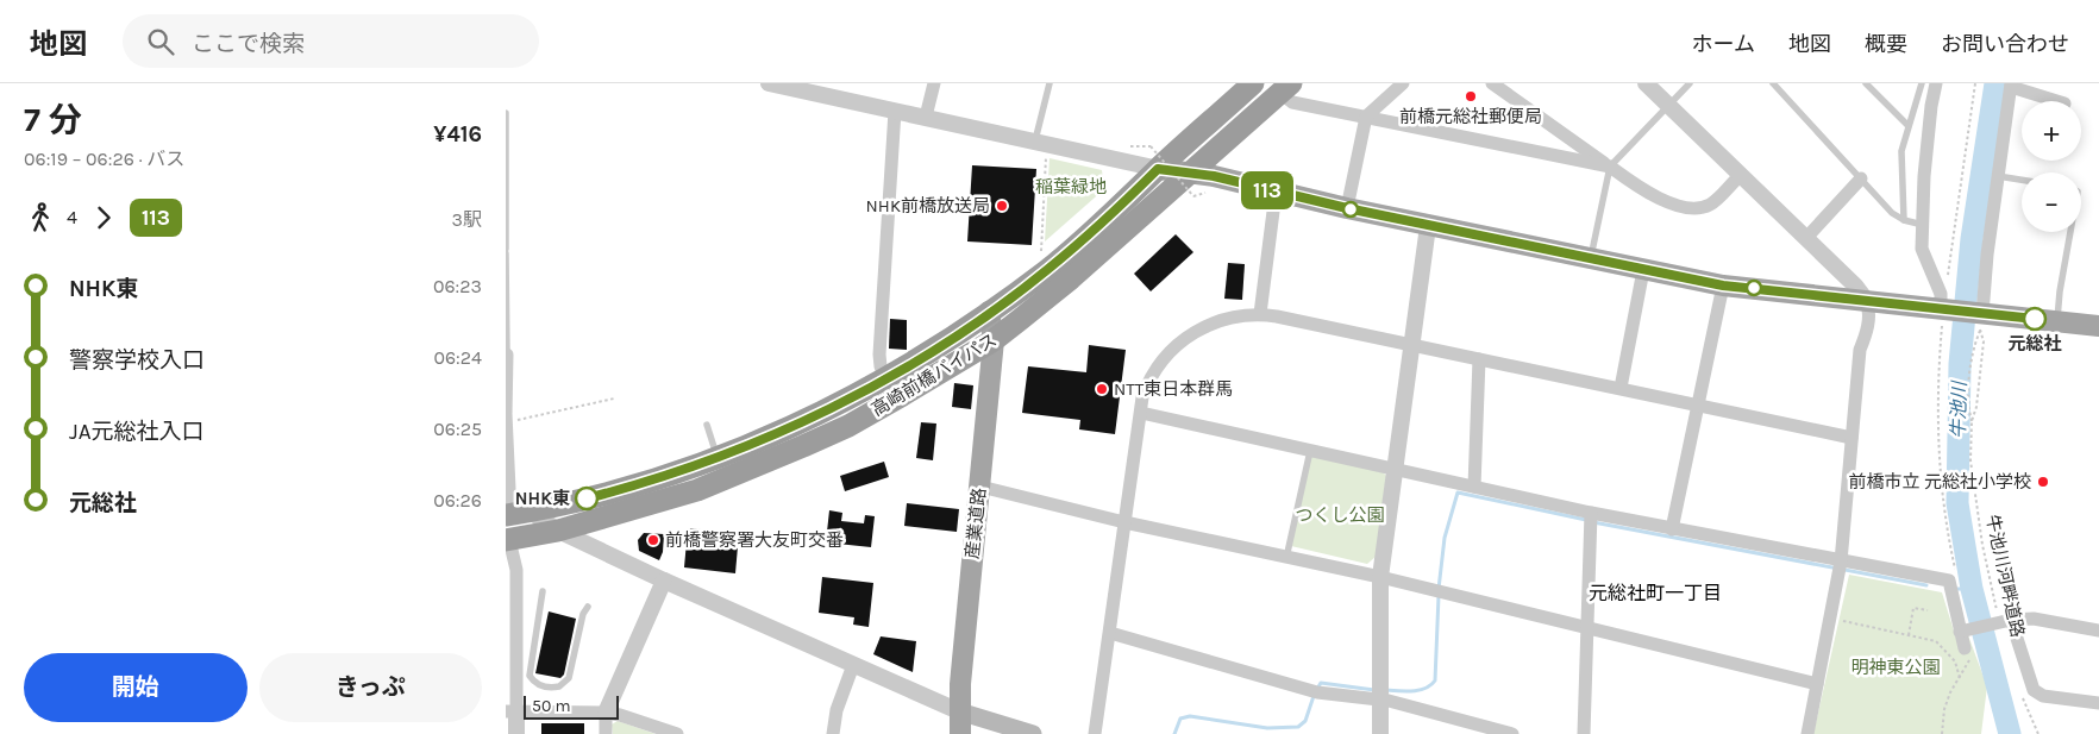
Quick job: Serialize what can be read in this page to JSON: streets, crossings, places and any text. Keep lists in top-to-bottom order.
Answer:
{
  "streets": {
    "highway": ["高崎前橋バイパス"],
    "main road": ["産業道路"],
    "path": ["牛池川河畔道路"]
  },
  "crossings": [
    ["高崎前橋バイパス", "産業道路"]
  ],
  "districts": ["元総社町一丁目"],
  "water": ["牛池川"],
  "parks": ["稲葉緑地", "つくし公園", "明神東公園"],
  "places": [
    "前橋元総社郵便局",
    "NHK前橋放送局",
    "元総社",
    "NTT東日本群馬",
    "前橋市立 元総社小学校",
    "NHK東",
    "前橋警察署大友町交番"
  ],
  "lines": ["bus line 113"],
  "scale_bar": "50 m",
  "page": {
    "header": "地図",
    "search": "ここで検索",
    "nav": [
      "ホーム",
      "地図",
      "概要",
      "お問い合わせ"
    ],
    "heading": ["7 分", "06:19 – 06:26 · バス", "¥416"],
    "on_map": "113",
    "map_buttons": ["+", "−"],
    "legs": ["4", "113", "3駅"],
    "list": [
      {
        "name": "NHK東",
        "value": "06:23"
      },
      {
        "name": "警察学校入口",
        "value": "06:24"
      },
      {
        "name": "JA元総社入口",
        "value": "06:25"
      },
      {
        "name": "元総社",
        "value": "06:26"
      }
    ],
    "buttons": ["開始", "きっぷ"],
    "scale": "50 m"
  }
}
